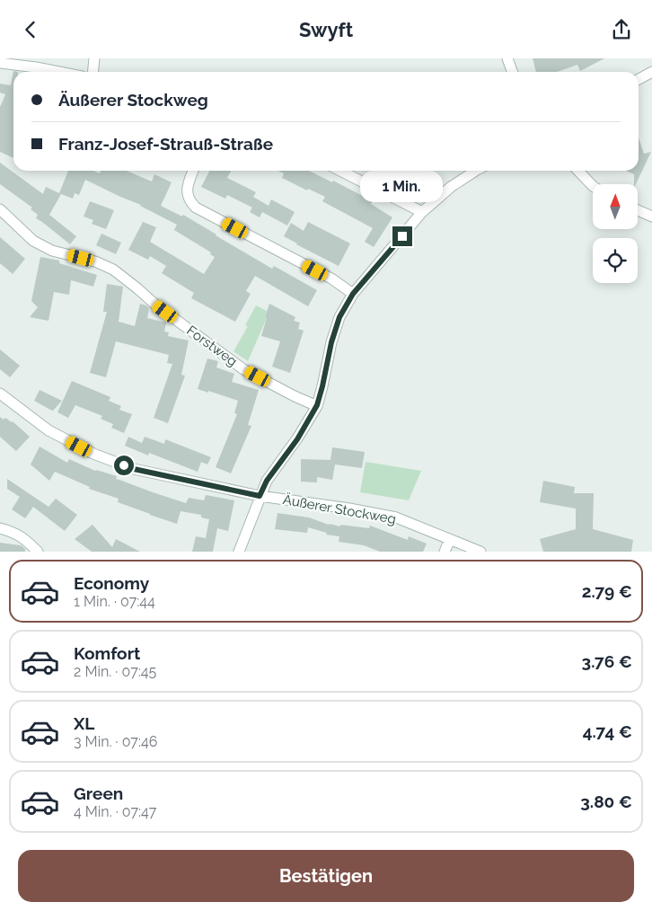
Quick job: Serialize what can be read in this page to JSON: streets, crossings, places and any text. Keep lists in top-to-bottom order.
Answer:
{
  "streets": {
    "street": ["Forstweg", "Äußerer Stockweg"]
  },
  "north": "top",
  "page": {
    "header": "Swyft",
    "banner": ["Äußerer Stockweg", "Franz-Josef-Strauß-Straße"],
    "bubble": "1 Min.",
    "list": [
      {
        "name": "Economy",
        "note": "1 Min. · 07:44",
        "value": "2.79 €"
      },
      {
        "name": "Komfort",
        "note": "2 Min. · 07:45",
        "value": "3.76 €"
      },
      {
        "name": "XL",
        "note": "3 Min. · 07:46",
        "value": "4.74 €"
      },
      {
        "name": "Green",
        "note": "4 Min. · 07:47",
        "value": "3.80 €"
      }
    ],
    "buttons": "Bestätigen"
  }
}
